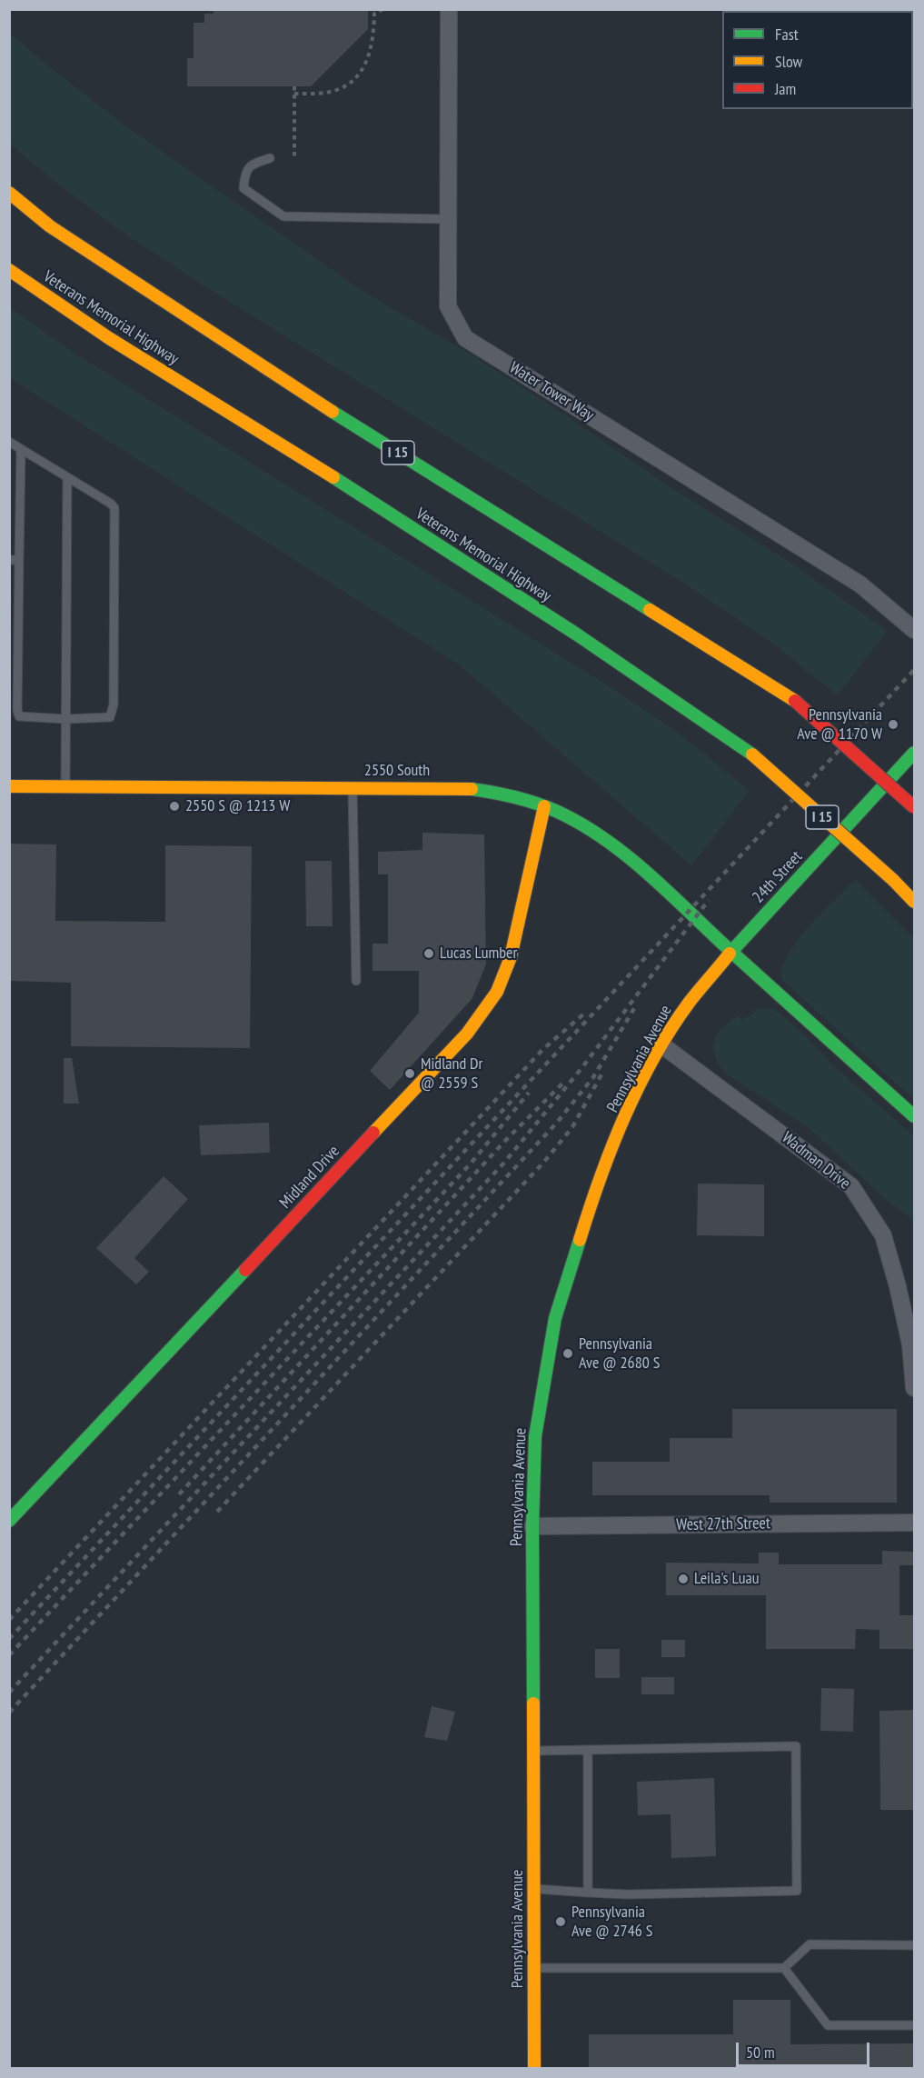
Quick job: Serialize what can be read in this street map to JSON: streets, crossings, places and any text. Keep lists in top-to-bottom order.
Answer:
{
  "streets": {
    "main road": [
      "Veterans Memorial Highway",
      "I 15",
      "2550 South",
      "24th Street",
      "Pennsylvania Avenue",
      "Midland Drive"
    ],
    "street": ["Water Tower Way", "Wadman Drive", "West 27th Street"]
  },
  "crossings": [
    ["2550 South", "24th Street"],
    ["2550 South", "Pennsylvania Avenue"],
    ["2550 South", "Midland Drive"],
    ["24th Street", "Pennsylvania Avenue"],
    ["Pennsylvania Avenue", "Wadman Drive"],
    ["Pennsylvania Avenue", "West 27th Street"]
  ],
  "places": [
    "Pennsylvania Ave @ 1170 W",
    "2550 S @ 1213 W",
    "Lucas Lumber",
    "Midland Dr @ 2559 S",
    "Pennsylvania Ave @ 2680 S",
    "Leila's Luau",
    "Pennsylvania Ave @ 2746 S"
  ],
  "legend": ["Fast", "Slow", "Jam"],
  "scale_bar": "50 m"
}
